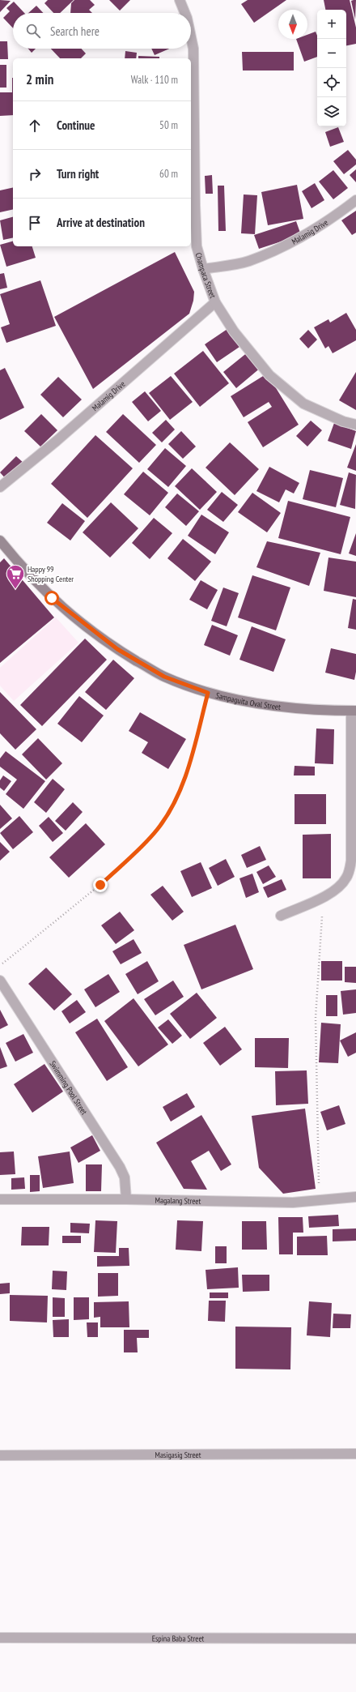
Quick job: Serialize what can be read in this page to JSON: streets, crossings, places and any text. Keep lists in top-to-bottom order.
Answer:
{
  "streets": {
    "street": [
      "Malamig Drive",
      "Champaca Street",
      "Sampaguita Oval Street",
      "Swimming Pool Street",
      "Magalang Street",
      "Masigasig Street",
      "Espina Baba Street"
    ]
  },
  "crossings": [
    ["Malamig Drive", "Champaca Street"],
    ["Swimming Pool Street", "Magalang Street"]
  ],
  "places": {
    "supermarket": ["Happy 99 Shopping Center"]
  },
  "north": "bottom",
  "page": {
    "map_buttons": ["+", "−"],
    "search": "Search here",
    "heading": ["2 min", "Walk · 110 m"],
    "list": [
      ["Continue", "50 m"],
      ["Turn right", "60 m"],
      "Arrive at destination"
    ]
  }
}
